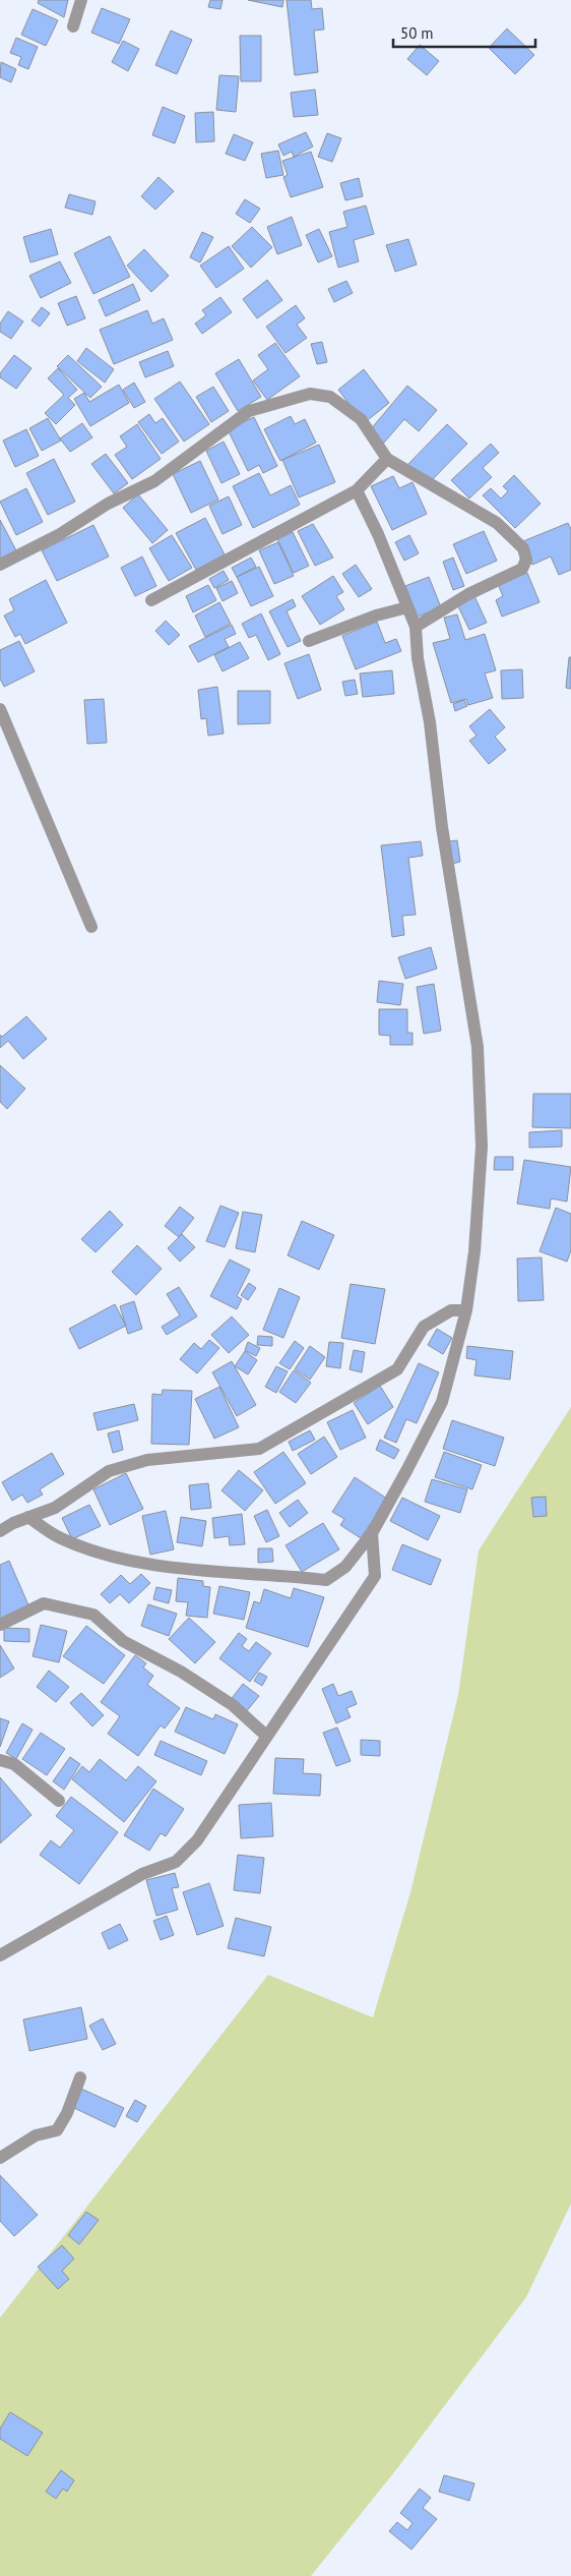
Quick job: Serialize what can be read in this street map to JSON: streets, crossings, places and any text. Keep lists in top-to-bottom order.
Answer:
{
  "scale_bar": "50 m"
}
